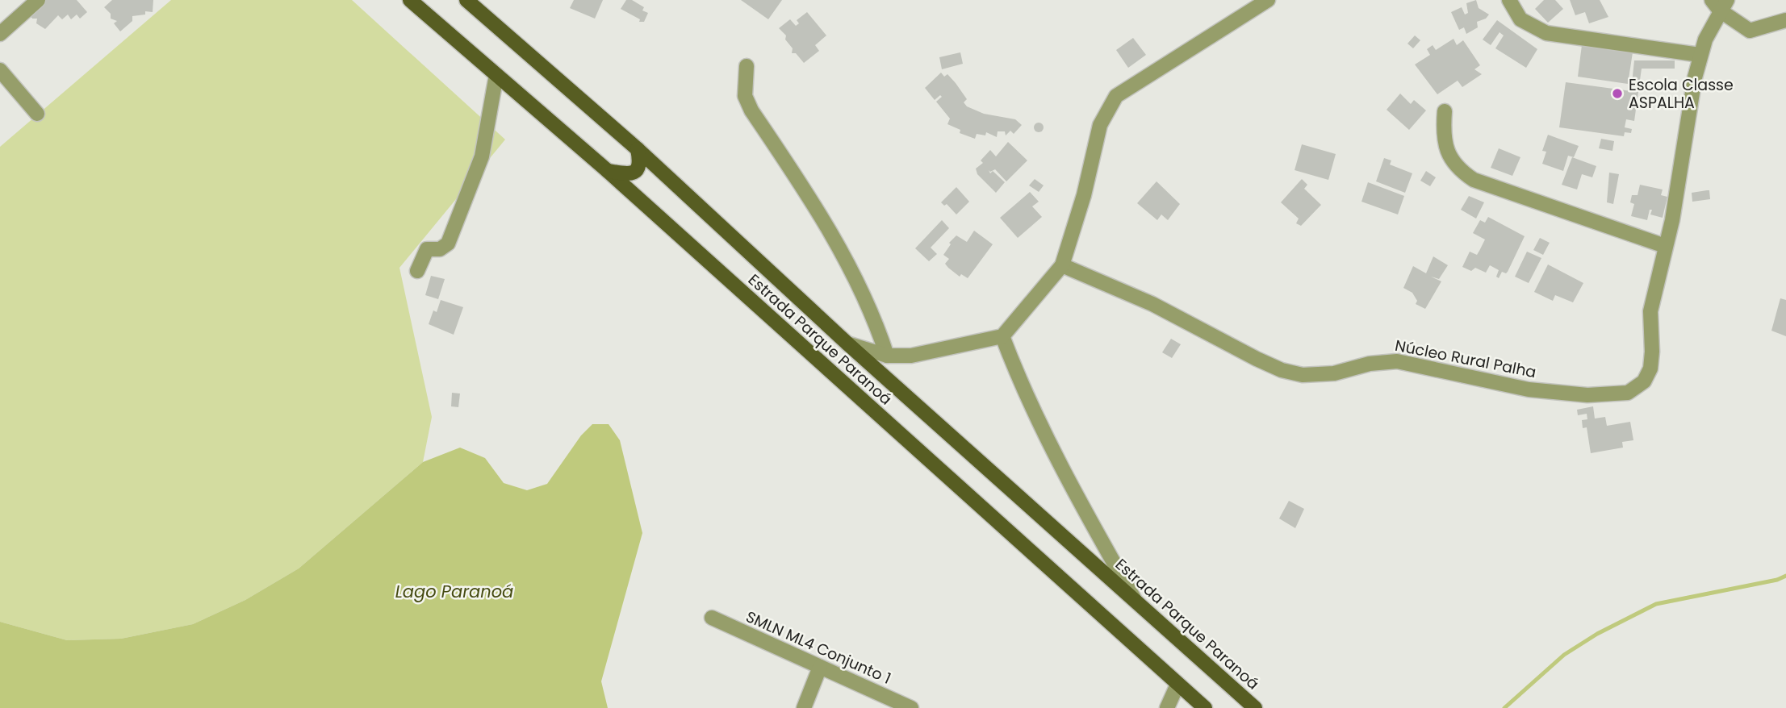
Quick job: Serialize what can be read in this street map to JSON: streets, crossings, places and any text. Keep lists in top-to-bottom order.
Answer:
{
  "streets": {
    "main road": ["Estrada Parque Paranoá"],
    "street": ["Núcleo Rural Palha", "SMLN ML4 Conjunto 1"]
  },
  "water": ["Lago Paranoá"],
  "places": ["Escola Classe ASPALHA"]
}
